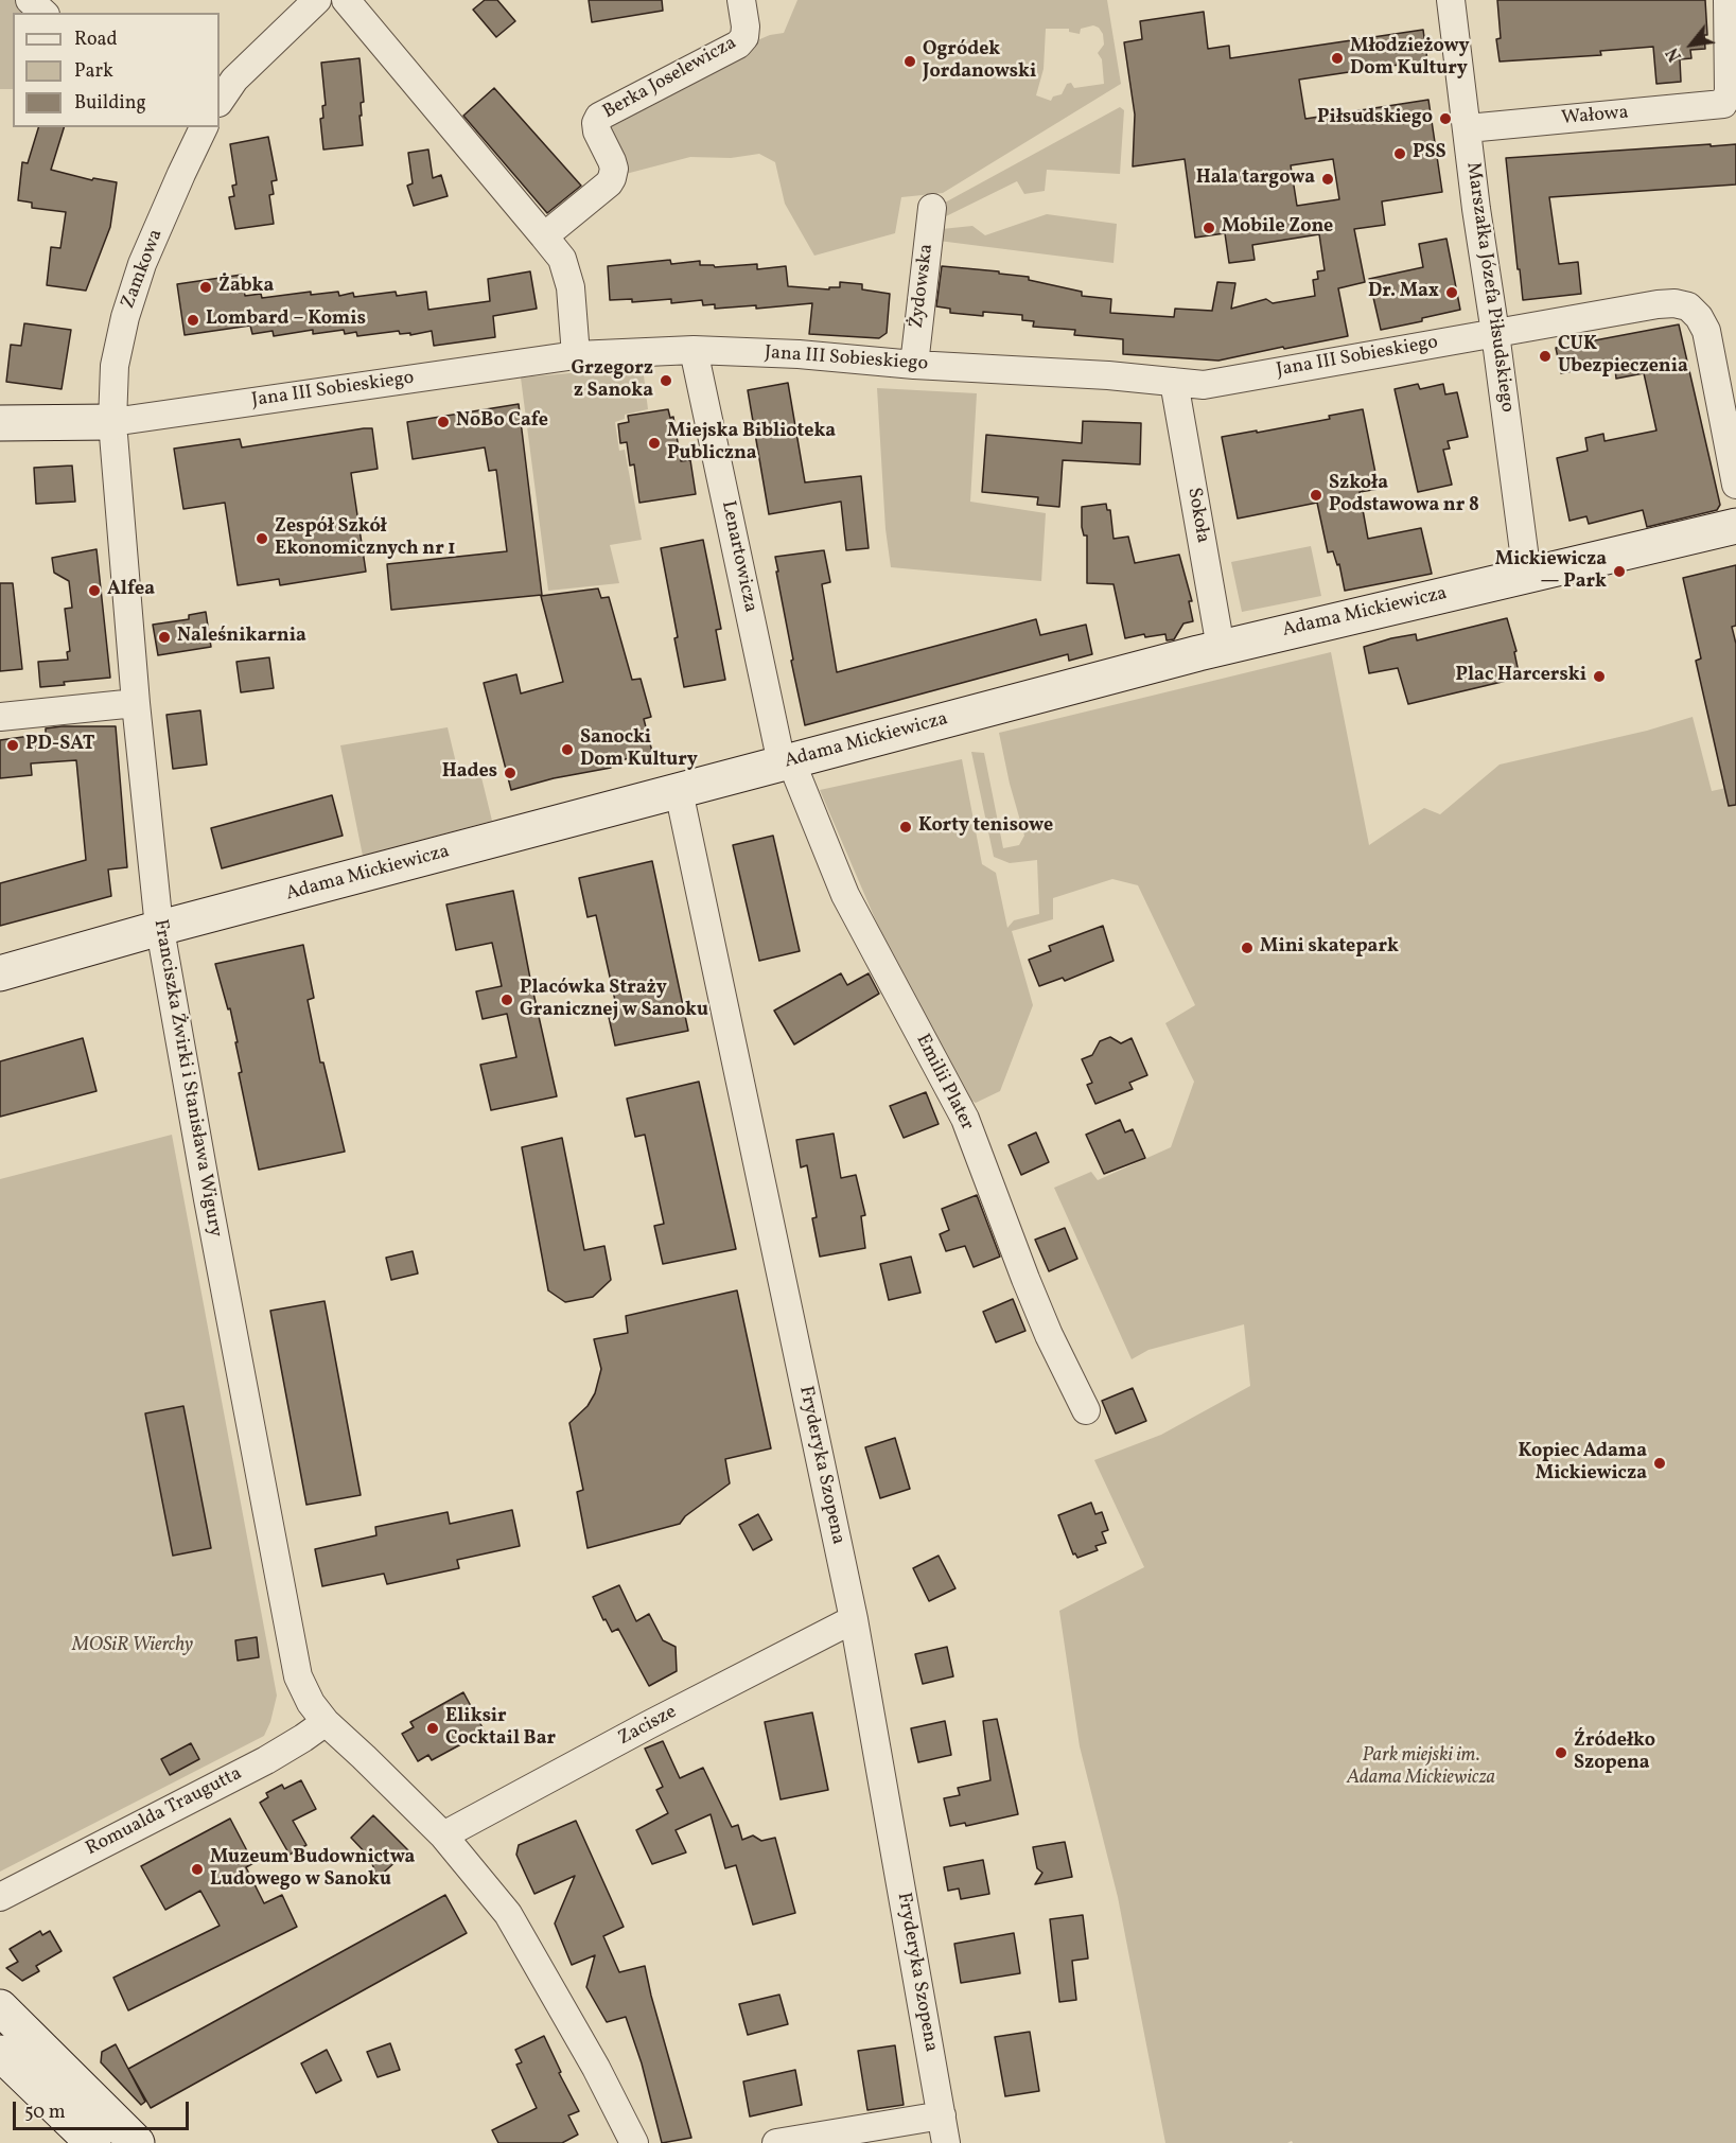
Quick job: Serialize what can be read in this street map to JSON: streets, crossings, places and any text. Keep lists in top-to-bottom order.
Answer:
{
  "streets": {
    "street": [
      "Berka Joselewicza",
      "Wałowa",
      "Zamkowa",
      "Żydowska",
      "Marszałka Józefa Piłsudskiego",
      "Jana III Sobieskiego",
      "Sokoła",
      "Lenartowicza",
      "Adama Mickiewicza",
      "Franciszka Żwirki i Stanisława Wigury",
      "Emilii Plater",
      "Fryderyka Szopena",
      "Zacisze",
      "Romualda Traugutta"
    ]
  },
  "crossings": [
    ["Wałowa", "Marszałka Józefa Piłsudskiego"],
    ["Zamkowa", "Jana III Sobieskiego"],
    ["Zamkowa", "Franciszka Żwirki i Stanisława Wigury"],
    ["Żydowska", "Jana III Sobieskiego"],
    ["Marszałka Józefa Piłsudskiego", "Jana III Sobieskiego"],
    ["Marszałka Józefa Piłsudskiego", "Adama Mickiewicza"],
    ["Jana III Sobieskiego", "Sokoła"],
    ["Jana III Sobieskiego", "Lenartowicza"],
    ["Jana III Sobieskiego", "Franciszka Żwirki i Stanisława Wigury"],
    ["Sokoła", "Adama Mickiewicza"],
    ["Lenartowicza", "Adama Mickiewicza"],
    ["Lenartowicza", "Emilii Plater"],
    ["Adama Mickiewicza", "Franciszka Żwirki i Stanisława Wigury"],
    ["Adama Mickiewicza", "Emilii Plater"],
    ["Adama Mickiewicza", "Fryderyka Szopena"],
    ["Franciszka Żwirki i Stanisława Wigury", "Zacisze"],
    ["Franciszka Żwirki i Stanisława Wigury", "Romualda Traugutta"],
    ["Fryderyka Szopena", "Zacisze"]
  ],
  "parks": ["MOSiR Wierchy", "Park miejski im. Adama Mickiewicza"],
  "places": [
    "Młodzieżowy Dom Kultury",
    "Ogródek Jordanowski",
    "Piłsudskiego",
    "PSS",
    "Hala targowa",
    "Mobile Zone",
    "Żabka",
    "Dr. Max",
    "Lombard – Komis",
    "CUK Ubezpieczenia",
    "Grzegorz z Sanoka",
    "NoBo Cafe",
    "Miejska Biblioteka Publiczna",
    "Szkoła Podstawowa nr 8",
    "Zespół Szkół Ekonomicznych nr 1",
    "Mickiewicza — Park",
    "Alfea",
    "Naleśnikarnia",
    "Plac Harcerski",
    "PD-SAT",
    "Sanocki Dom Kultury",
    "Hades",
    "Korty tenisowe",
    "Mini skatepark",
    "Placówka Straży Granicznej w Sanoku",
    "Kopiec Adama Mickiewicza",
    "Eliksir Cocktail Bar",
    "Źródełko Szopena",
    "Muzeum Budownictwa Ludowego w Sanoku"
  ],
  "legend": ["Road", "Park", "Building"],
  "scale_bar": "50 m",
  "north": "bottom left"
}
